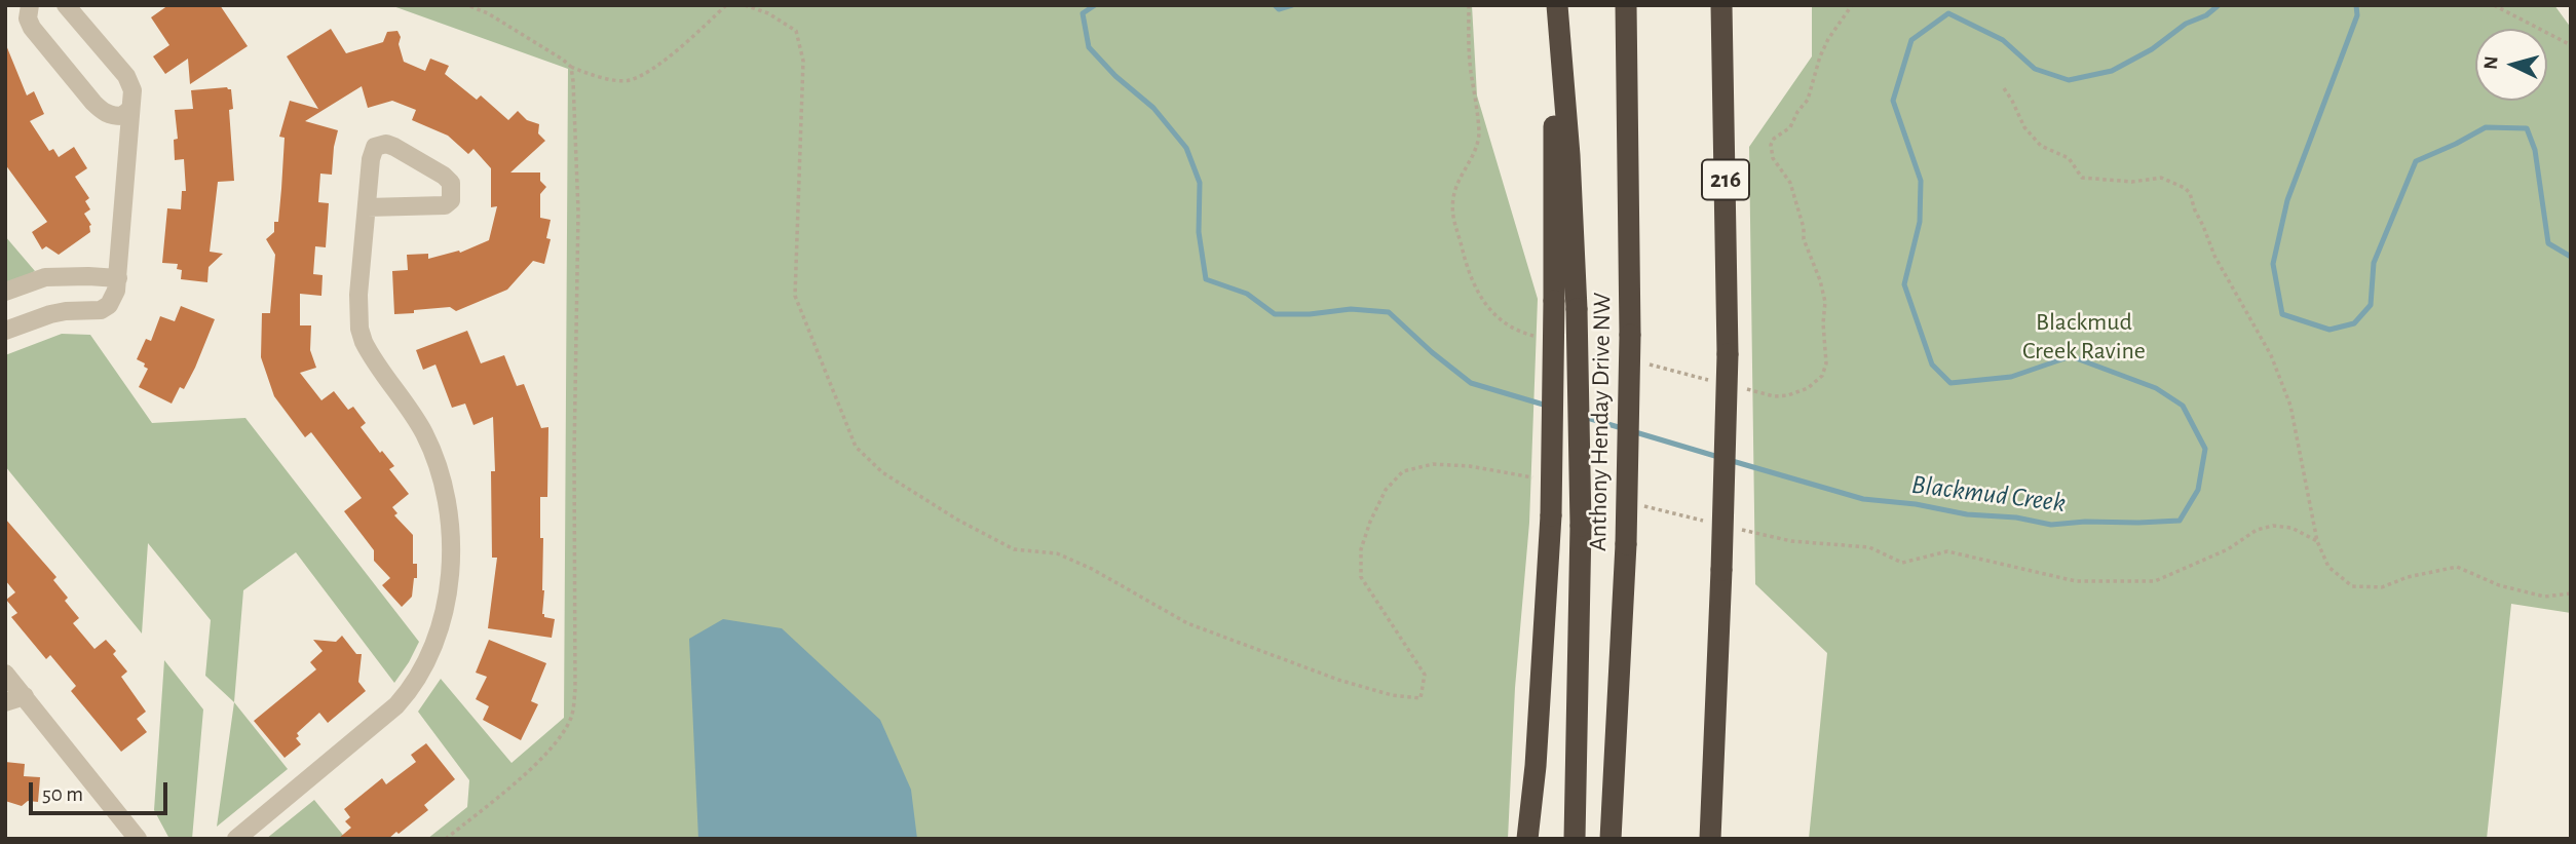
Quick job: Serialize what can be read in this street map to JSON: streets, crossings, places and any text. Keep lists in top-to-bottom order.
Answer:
{
  "streets": {
    "highway": ["216", "Anthony Henday Drive NW"]
  },
  "water": ["Blackmud Creek"],
  "parks": ["Blackmud Creek Ravine"],
  "scale_bar": "50 m",
  "north": "left"
}
